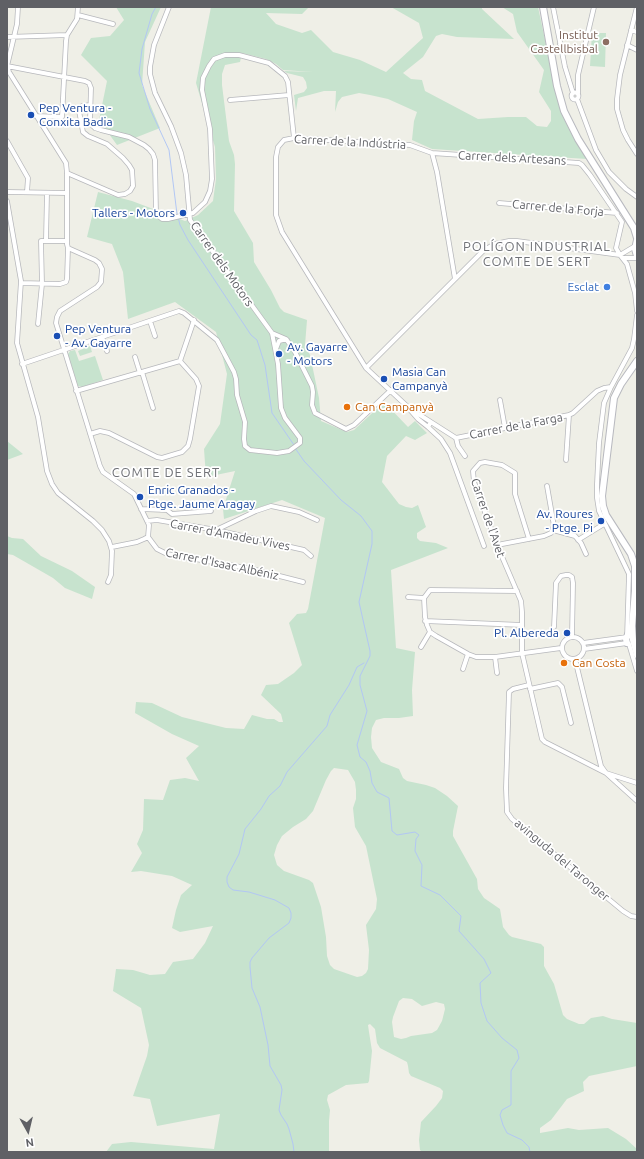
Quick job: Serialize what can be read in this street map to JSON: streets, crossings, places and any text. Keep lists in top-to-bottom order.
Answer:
{
  "streets": {
    "street": [
      "Carrer de la Indústria",
      "Carrer dels Artesans",
      "Carrer de la Forja",
      "Carrer dels Motors",
      "Carrer de la Farga",
      "Carrer de l'Avet",
      "Carrer d'Amadeu Vives",
      "Carrer d'Isaac Albéniz",
      "avinguda del Taronger"
    ]
  },
  "crossings": [
    ["Carrer de la Indústria", "Carrer dels Artesans"],
    ["Carrer de la Indústria", "Carrer de la Farga"],
    ["Carrer dels Artesans", "Carrer de la Forja"],
    ["Carrer de l'Avet", "avinguda del Taronger"]
  ],
  "districts": ["POLÍGON INDUSTRIAL COMTE DE SERT", "COMTE DE SERT"],
  "places": [
    "Institut Castellbisbal",
    "Pep Ventura - Conxita Badia",
    "Tallers - Motors",
    "Esclat",
    "Pep Ventura - Av. Gayarre",
    "Av. Gayarre - Motors",
    "Masia Can Campanyà",
    "Can Campanyà",
    "Enric Granados - Ptge. Jaume Aragay",
    "Av. Roures - Ptge. Pi",
    "Pl. Albereda",
    "Can Costa"
  ],
  "north": "bottom"
}
